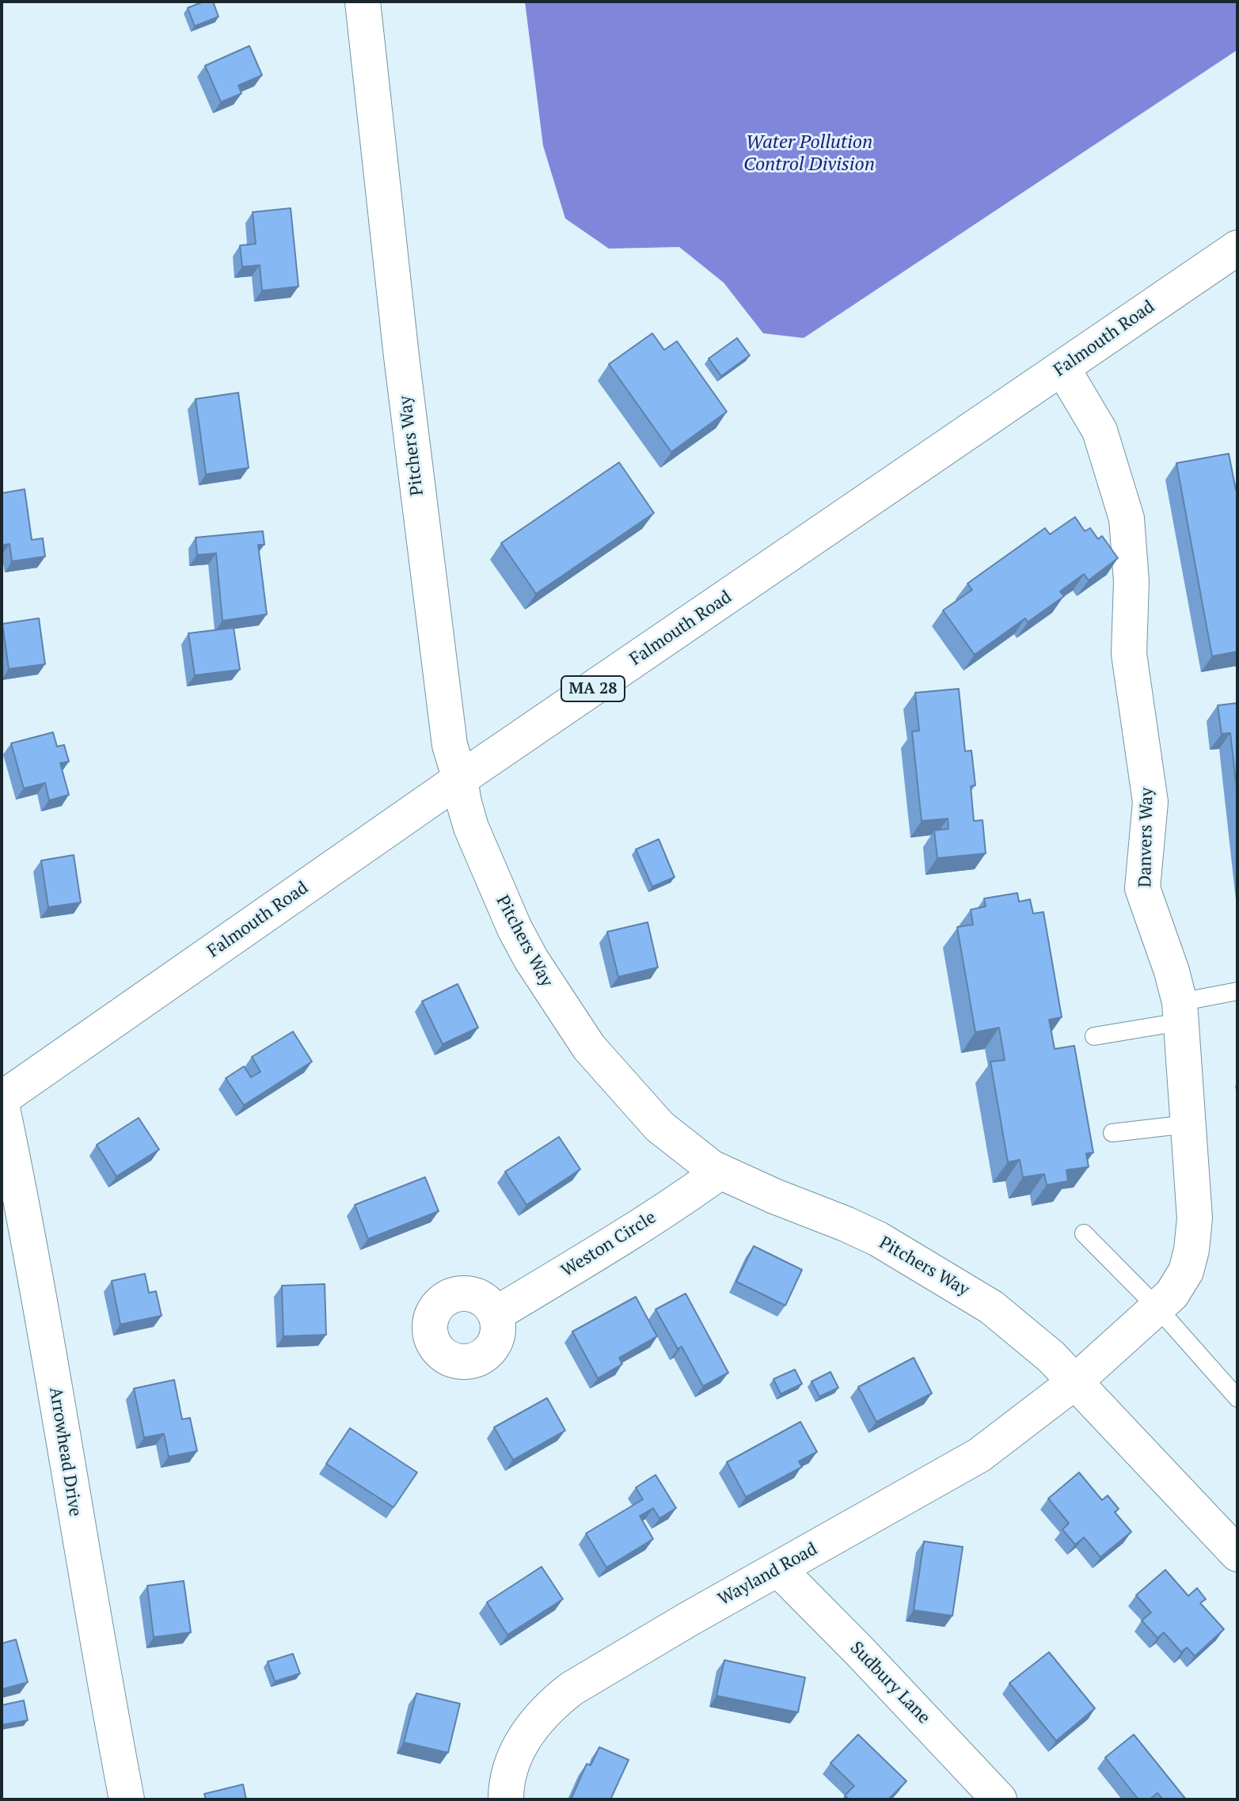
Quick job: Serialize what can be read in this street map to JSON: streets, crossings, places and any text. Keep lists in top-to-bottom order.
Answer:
{
  "streets": {
    "main road": [
      "Falmouth Road",
      "Pitchers Way",
      "MA 28",
      "Danvers Way",
      "Weston Circle",
      "Arrowhead Drive",
      "Wayland Road",
      "Sudbury Lane"
    ]
  },
  "crossings": [
    ["Falmouth Road", "Pitchers Way"],
    ["Falmouth Road", "Danvers Way"],
    ["Pitchers Way", "Danvers Way"],
    ["Pitchers Way", "Weston Circle"],
    ["Pitchers Way", "Wayland Road"],
    ["Danvers Way", "Wayland Road"],
    ["Wayland Road", "Sudbury Lane"]
  ],
  "water": ["Water Pollution Control Division"]
}
